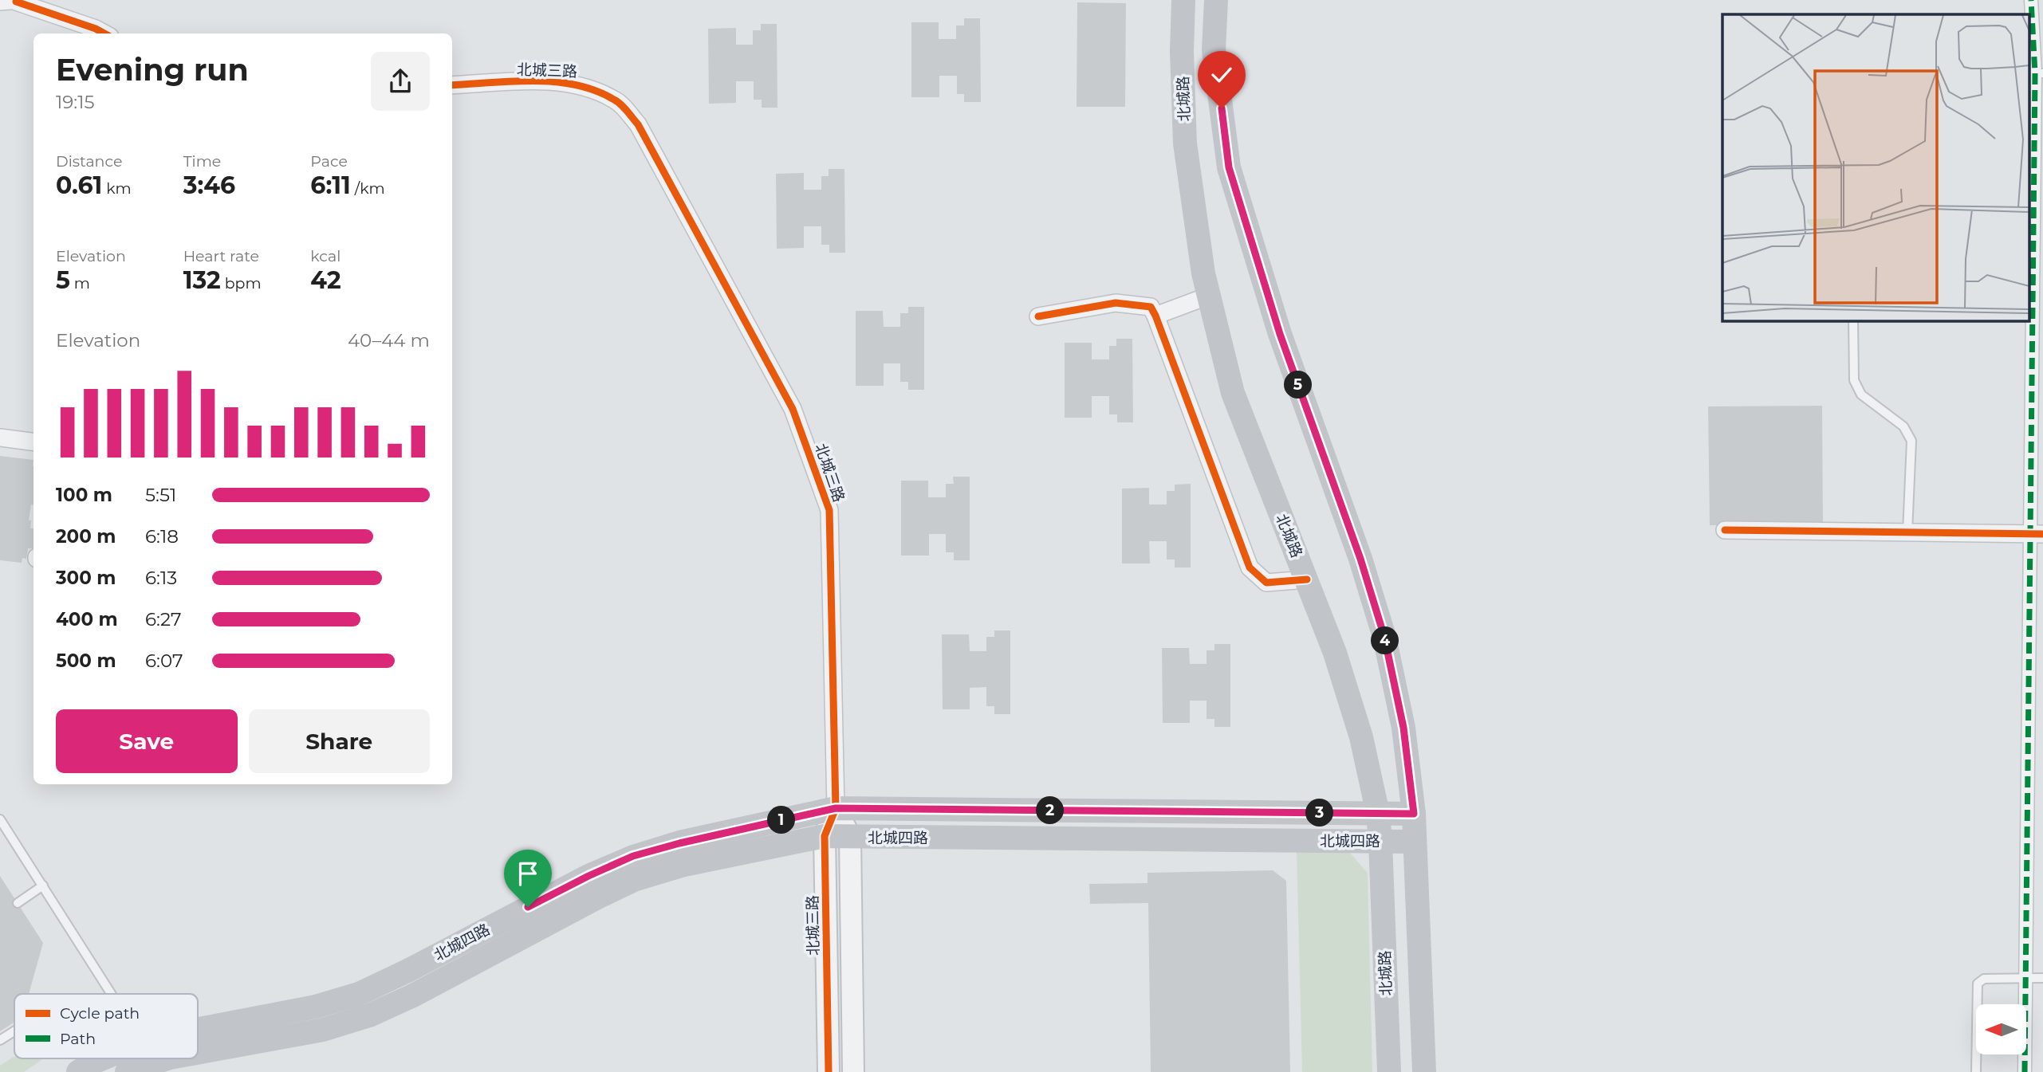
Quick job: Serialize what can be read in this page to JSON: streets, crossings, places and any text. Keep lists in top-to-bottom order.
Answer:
{
  "streets": {
    "main road": ["北城路", "北城四路"],
    "street": ["北城三路"]
  },
  "crossings": [
    ["北城三路", "北城四路"],
    ["北城路", "北城四路"]
  ],
  "legend": ["Cycle path", "Path"],
  "north": "left",
  "page": {
    "heading": ["Evening run", "19:15"],
    "stats": [
      ["Distance", "0.61 km"],
      ["Time", "3:46"],
      ["Pace", "6:11 /km"],
      ["Elevation", "5 m"],
      ["Heart rate", "132 bpm"],
      ["kcal", "42"]
    ],
    "chart": ["Elevation", "40–44 m"],
    "pins": [
      "5",
      "4",
      "2",
      "3",
      "1"
    ],
    "list": [
      {
        "name": "100 m",
        "note": "5:51"
      },
      {
        "name": "200 m",
        "note": "6:18"
      },
      {
        "name": "300 m",
        "note": "6:13"
      },
      {
        "name": "400 m",
        "note": "6:27"
      },
      {
        "name": "500 m",
        "note": "6:07"
      }
    ],
    "buttons": ["Save", "Share"]
  }
}
